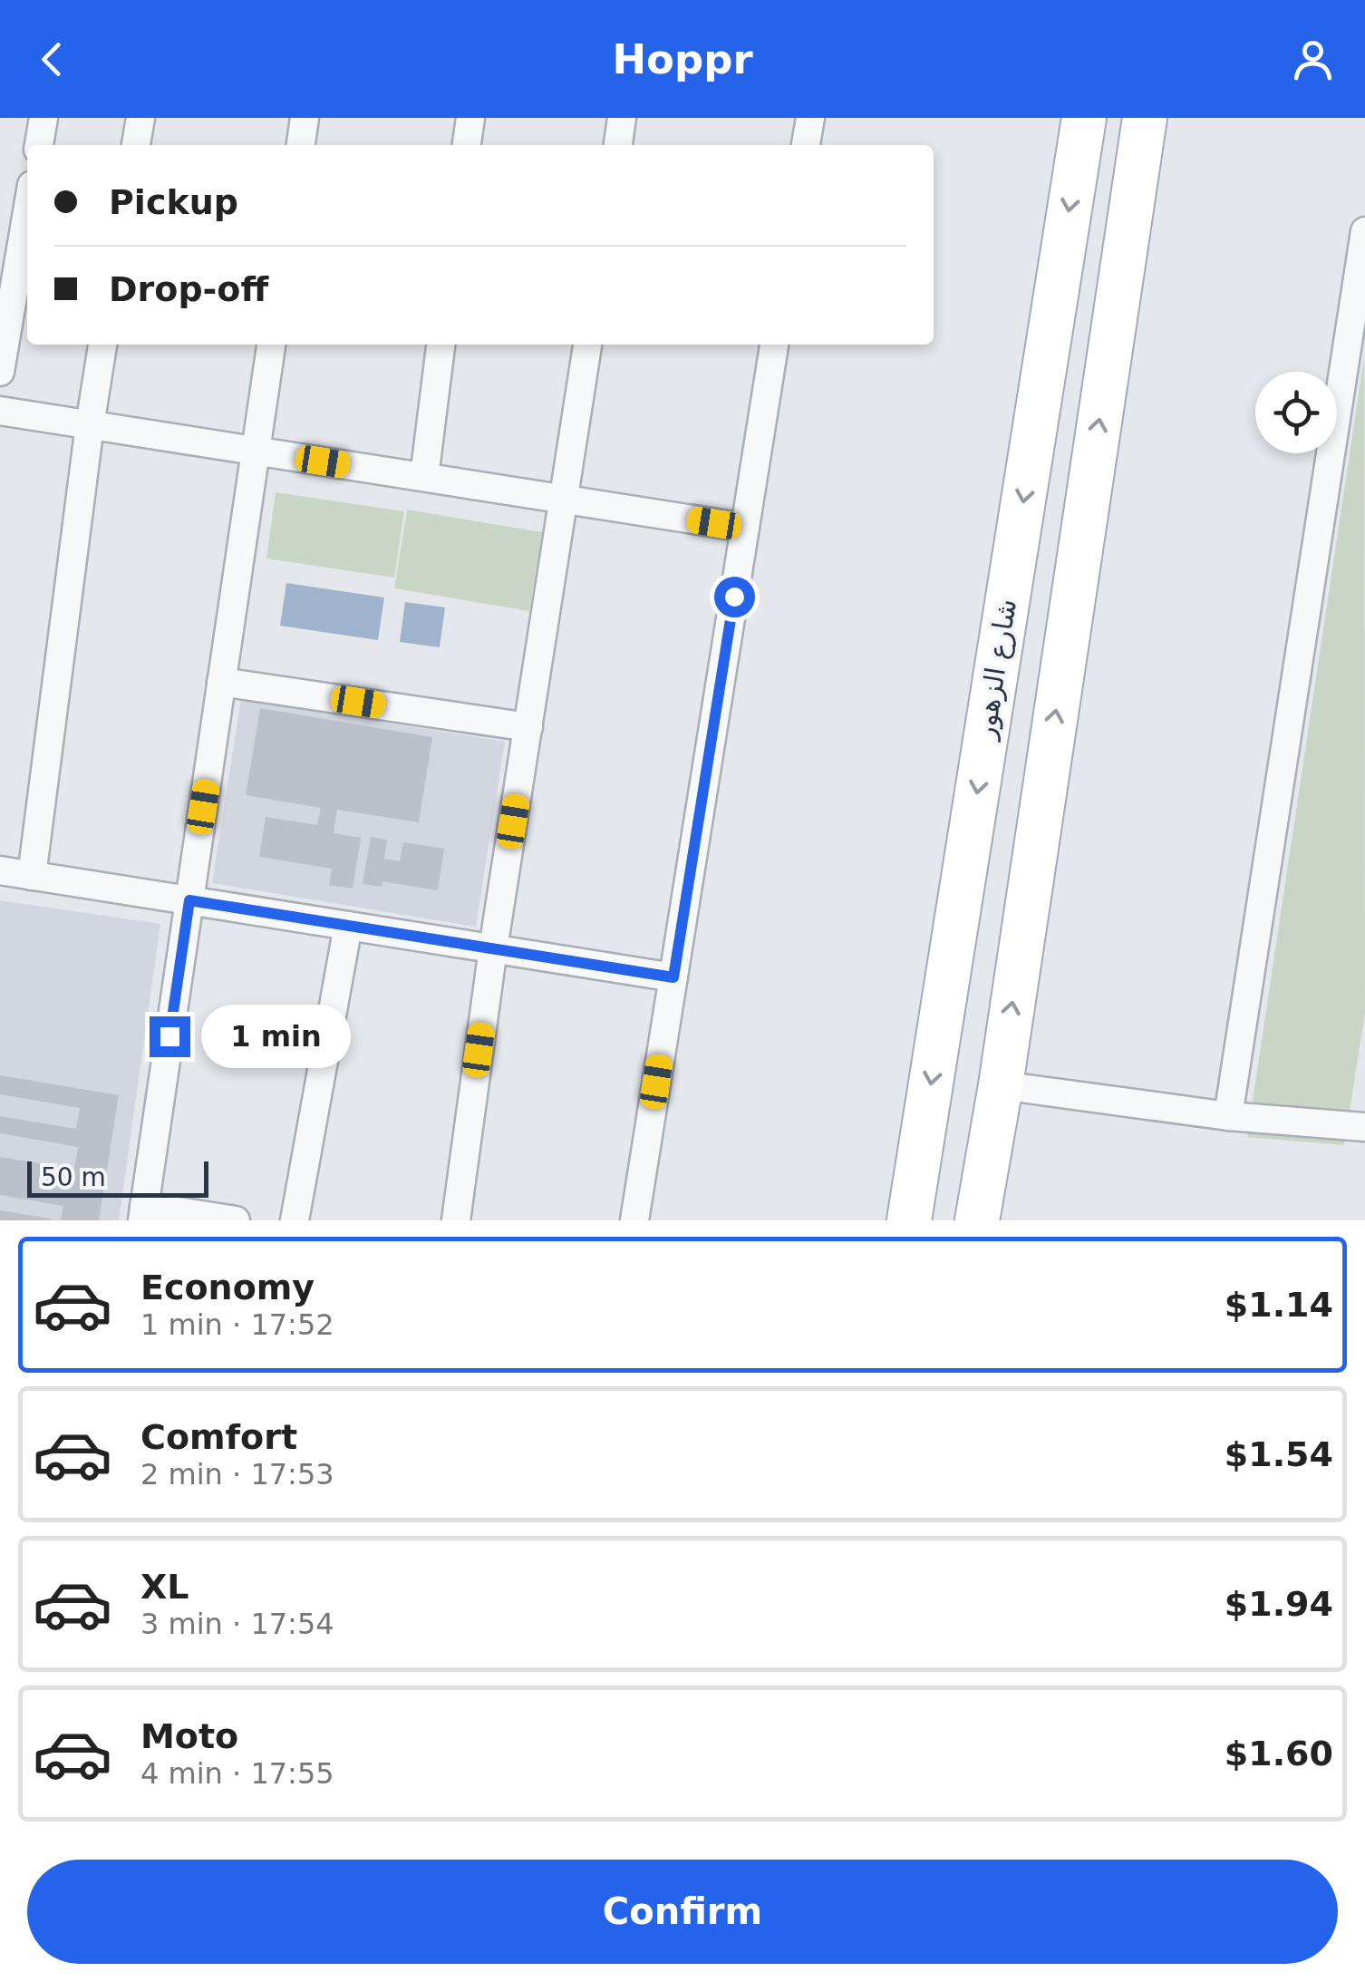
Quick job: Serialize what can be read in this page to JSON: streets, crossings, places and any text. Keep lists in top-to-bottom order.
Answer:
{
  "streets": {
    "main road": ["شارع الزهور"]
  },
  "scale_bar": "50 m",
  "page": {
    "header": "Hoppr",
    "banner": ["Pickup", "Drop-off"],
    "bubble": "1 min",
    "scale": "50 m",
    "list": [
      {
        "name": "Economy",
        "note": "1 min · 17:52",
        "value": "$1.14"
      },
      {
        "name": "Comfort",
        "note": "2 min · 17:53",
        "value": "$1.54"
      },
      {
        "name": "XL",
        "note": "3 min · 17:54",
        "value": "$1.94"
      },
      {
        "name": "Moto",
        "note": "4 min · 17:55",
        "value": "$1.60"
      }
    ],
    "buttons": "Confirm"
  }
}
